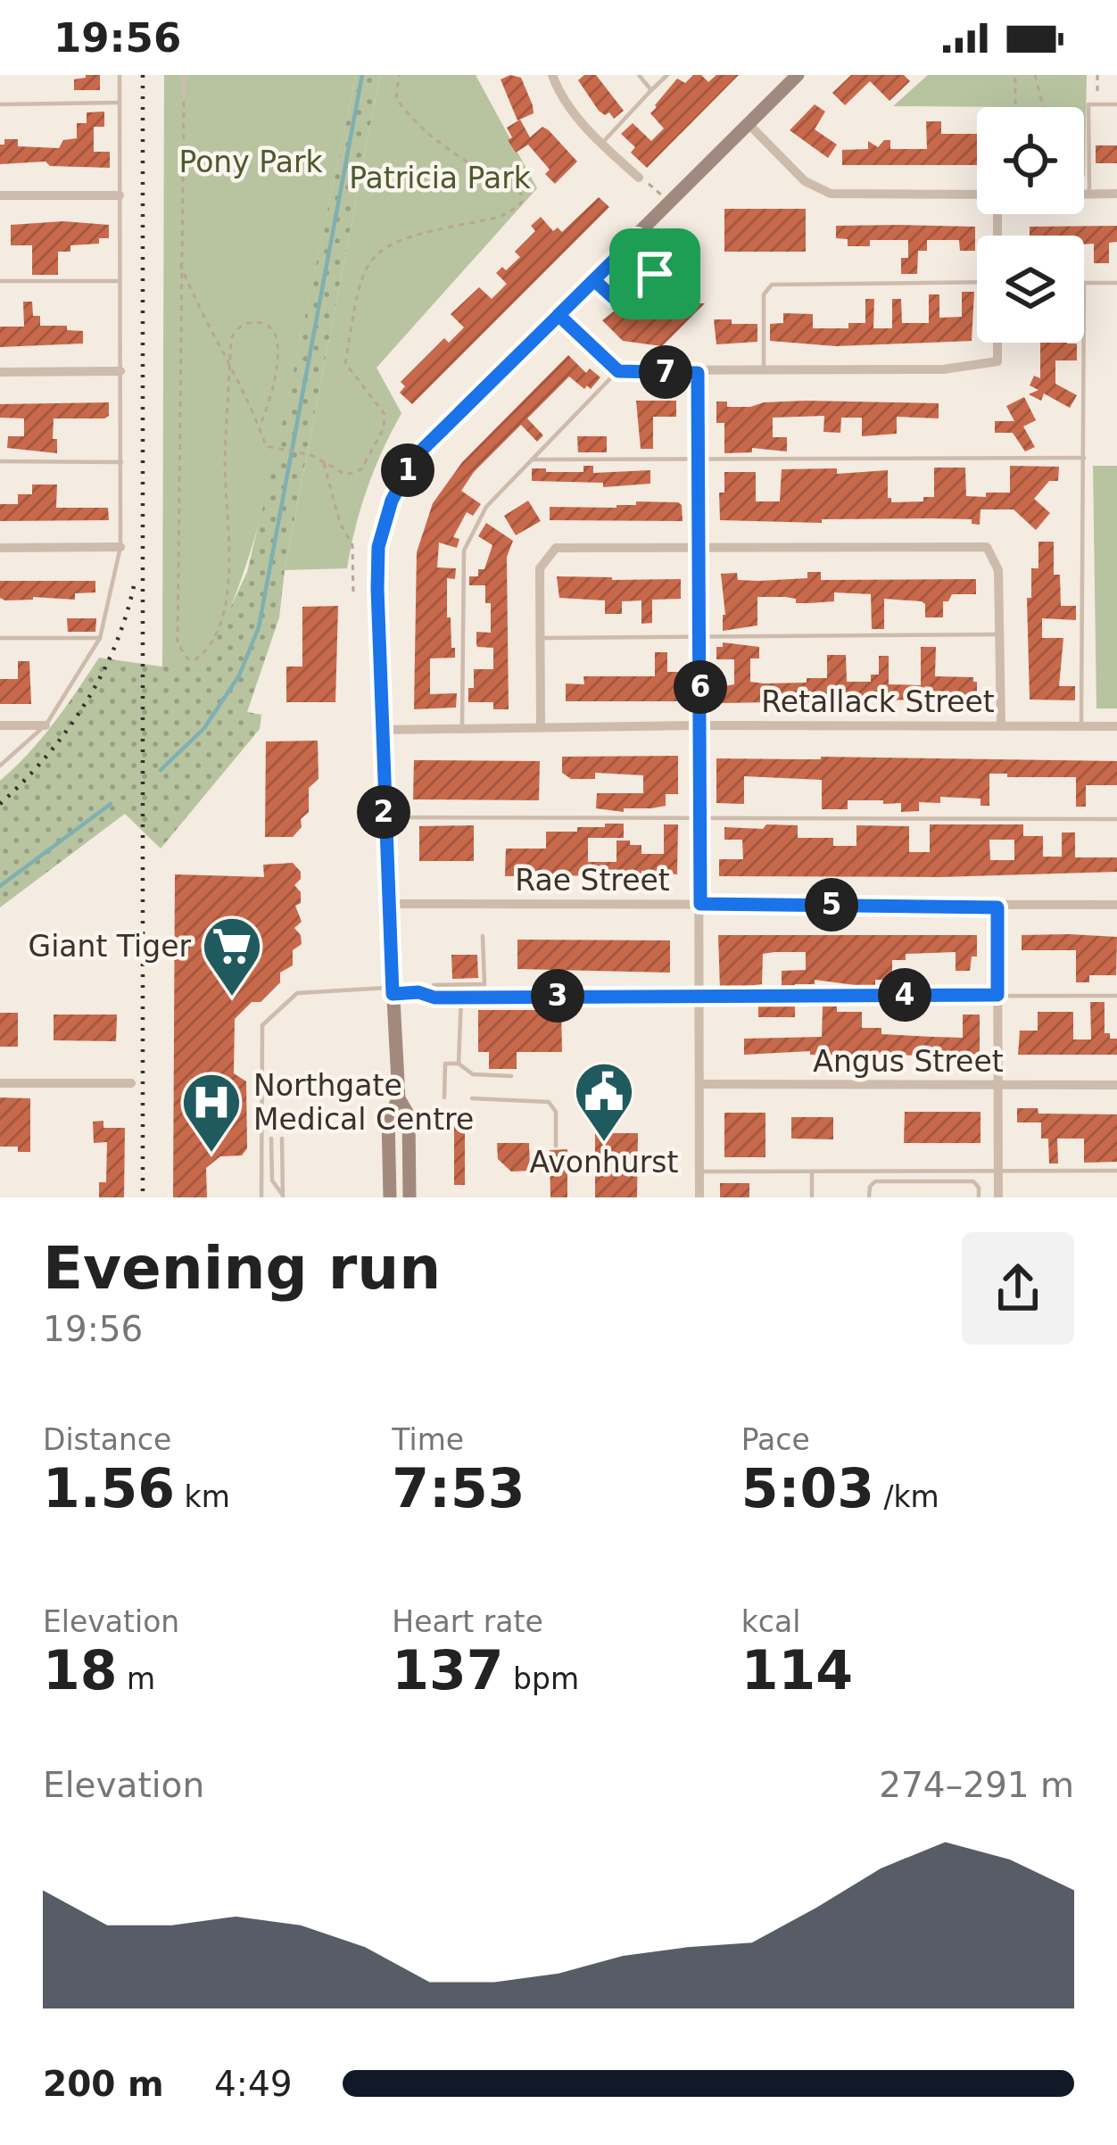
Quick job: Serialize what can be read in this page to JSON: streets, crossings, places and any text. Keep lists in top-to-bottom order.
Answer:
{
  "streets": {
    "street": ["Retallack Street", "Rae Street", "Angus Street"]
  },
  "parks": ["Pony Park", "Patricia Park"],
  "places": {
    "supermarket": ["Giant Tiger"],
    "public building": ["Avonhurst"],
    "hospital": ["Northgate Medical Centre"]
  },
  "page": {
    "status": "19:56",
    "pins": [
      "7",
      "1",
      "6",
      "2",
      "5",
      "4",
      "3"
    ],
    "heading": ["Evening run", "19:56"],
    "stats": [
      ["Distance", "1.56 km"],
      ["Time", "7:53"],
      ["Pace", "5:03 /km"],
      ["Elevation", "18 m"],
      ["Heart rate", "137 bpm"],
      ["kcal", "114"]
    ],
    "chart": ["Elevation", "274–291 m"],
    "list": [
      {
        "name": "200 m",
        "note": "4:49"
      }
    ]
  }
}
